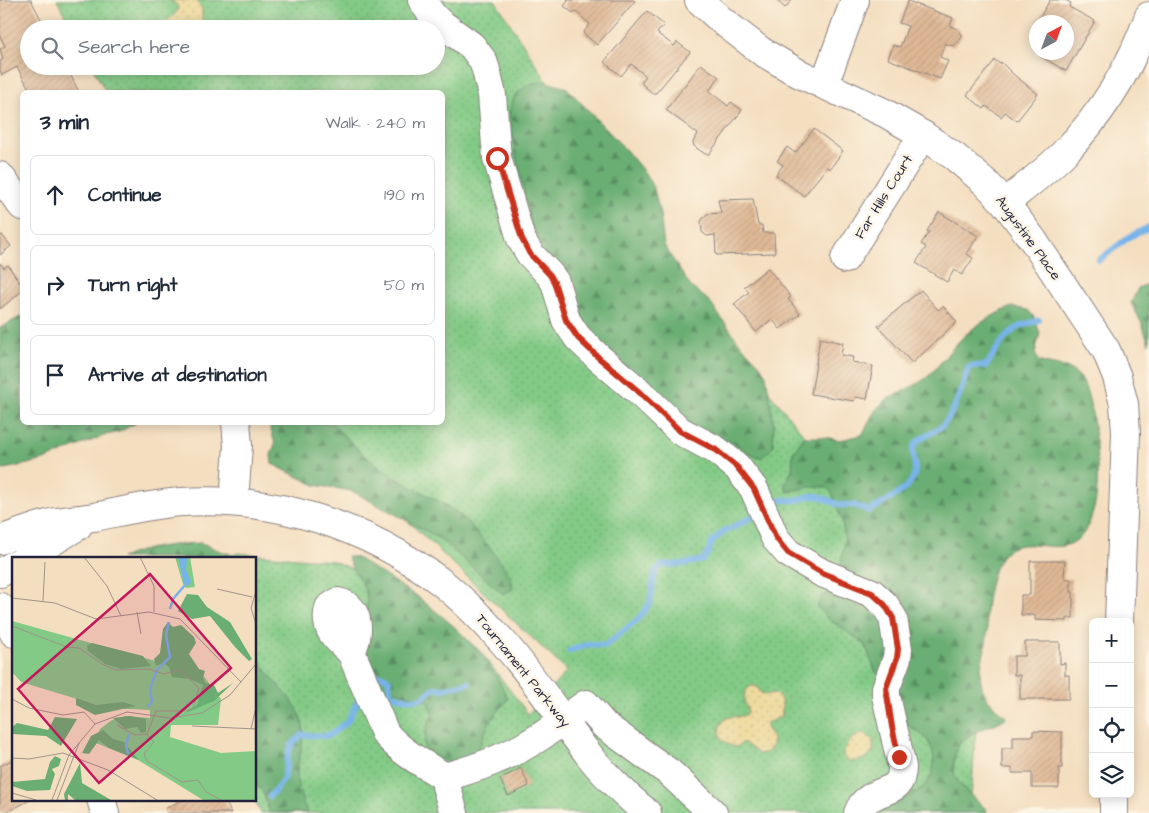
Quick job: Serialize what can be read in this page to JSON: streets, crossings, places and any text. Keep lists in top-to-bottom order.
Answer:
{
  "streets": {
    "street": ["Far Hills Court", "Augustine Place", "Tournament Parkway"]
  },
  "crossings": [
    ["Far Hills Court", "Augustine Place"]
  ],
  "north": "top right",
  "page": {
    "search": "Search here",
    "heading": ["3 min", "Walk · 240 m"],
    "list": [
      ["Continue", "190 m"],
      ["Turn right", "50 m"],
      "Arrive at destination"
    ],
    "map_buttons": ["+", "−"]
  }
}
